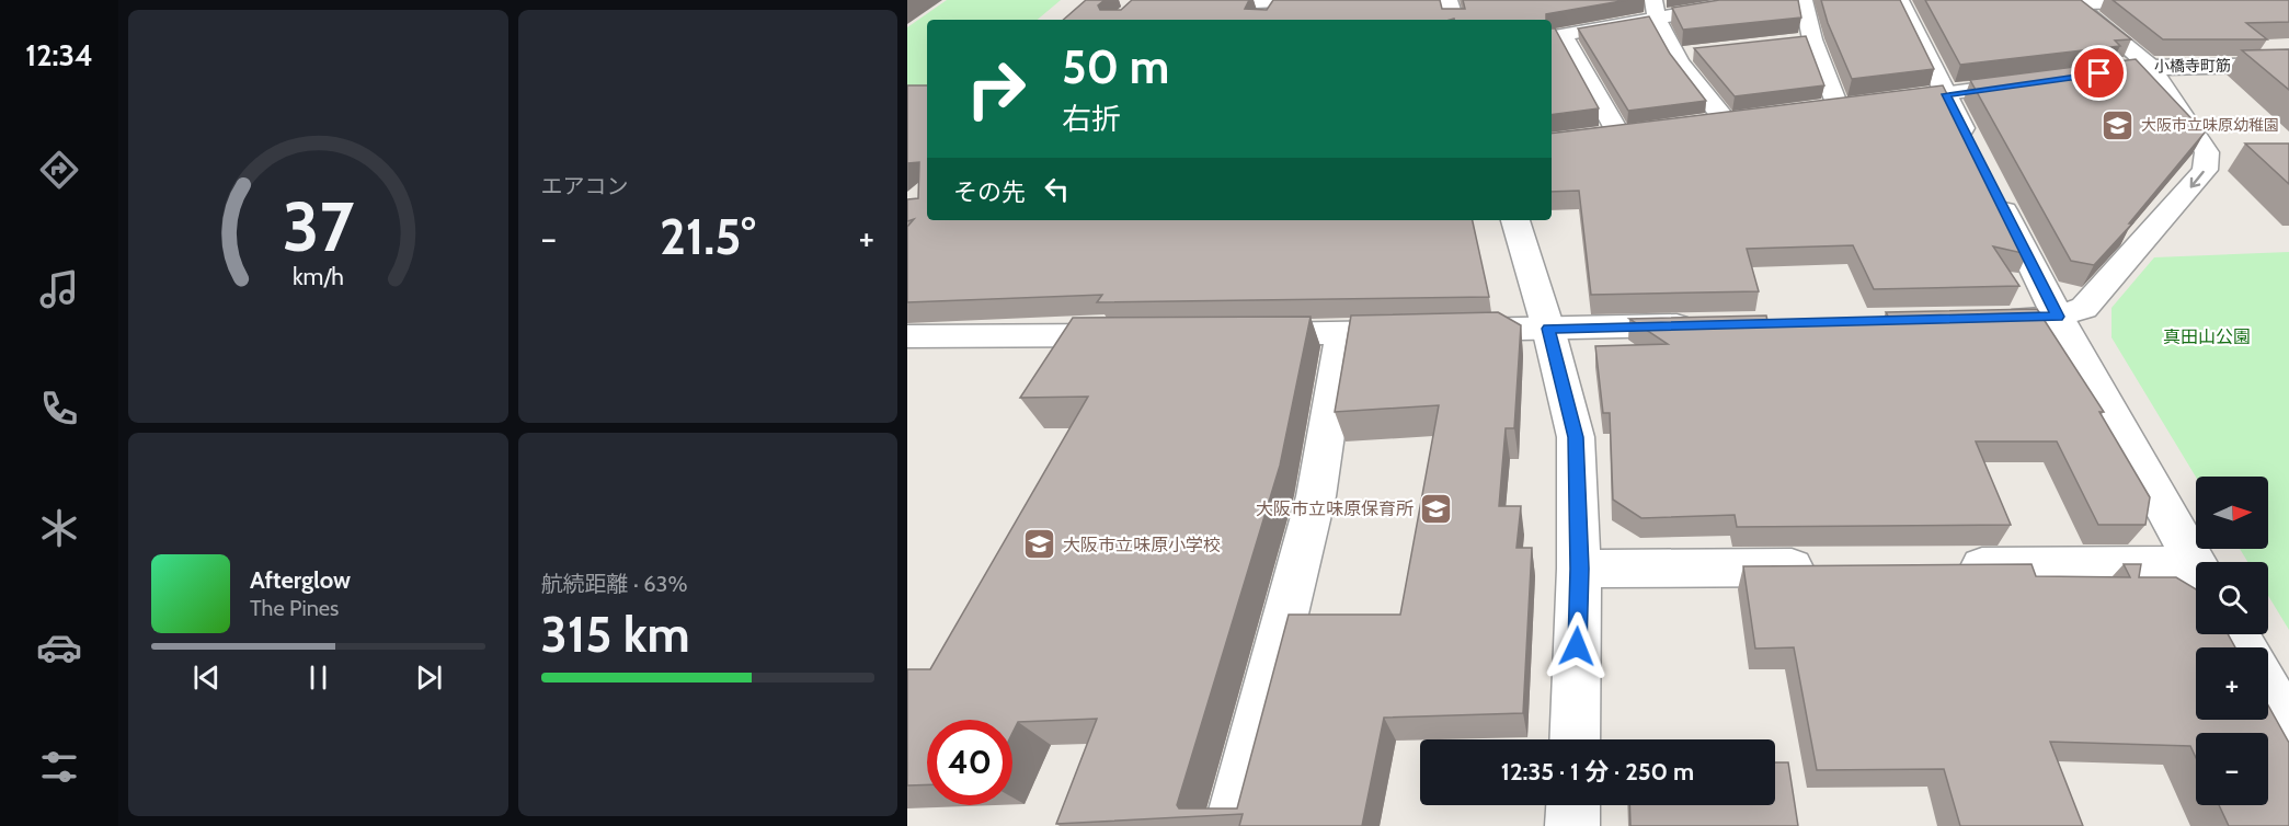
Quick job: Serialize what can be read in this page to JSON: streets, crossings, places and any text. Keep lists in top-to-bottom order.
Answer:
{
  "streets": {
    "street": ["小橋寺町筋"]
  },
  "parks": ["真田山公園"],
  "places": {
    "school or university": ["大阪市立味原幼稚園", "大阪市立味原保育所", "大阪市立味原小学校"]
  },
  "north": "right",
  "page": {
    "tabs": "12:34",
    "tile": [
      "エアコン",
      ["航続距離 · 63%", "315 km"]
    ],
    "turn": ["50 m", "右折"],
    "then": "その先",
    "heat": ["−", "21.5°", "+"],
    "map_buttons": ["+", "−"],
    "song": ["Afterglow", "The Pines"],
    "limit": "40",
    "trip": "12:35 · 1 分 · 250 m",
    "gauge": ["37", "km/h"]
  }
}
